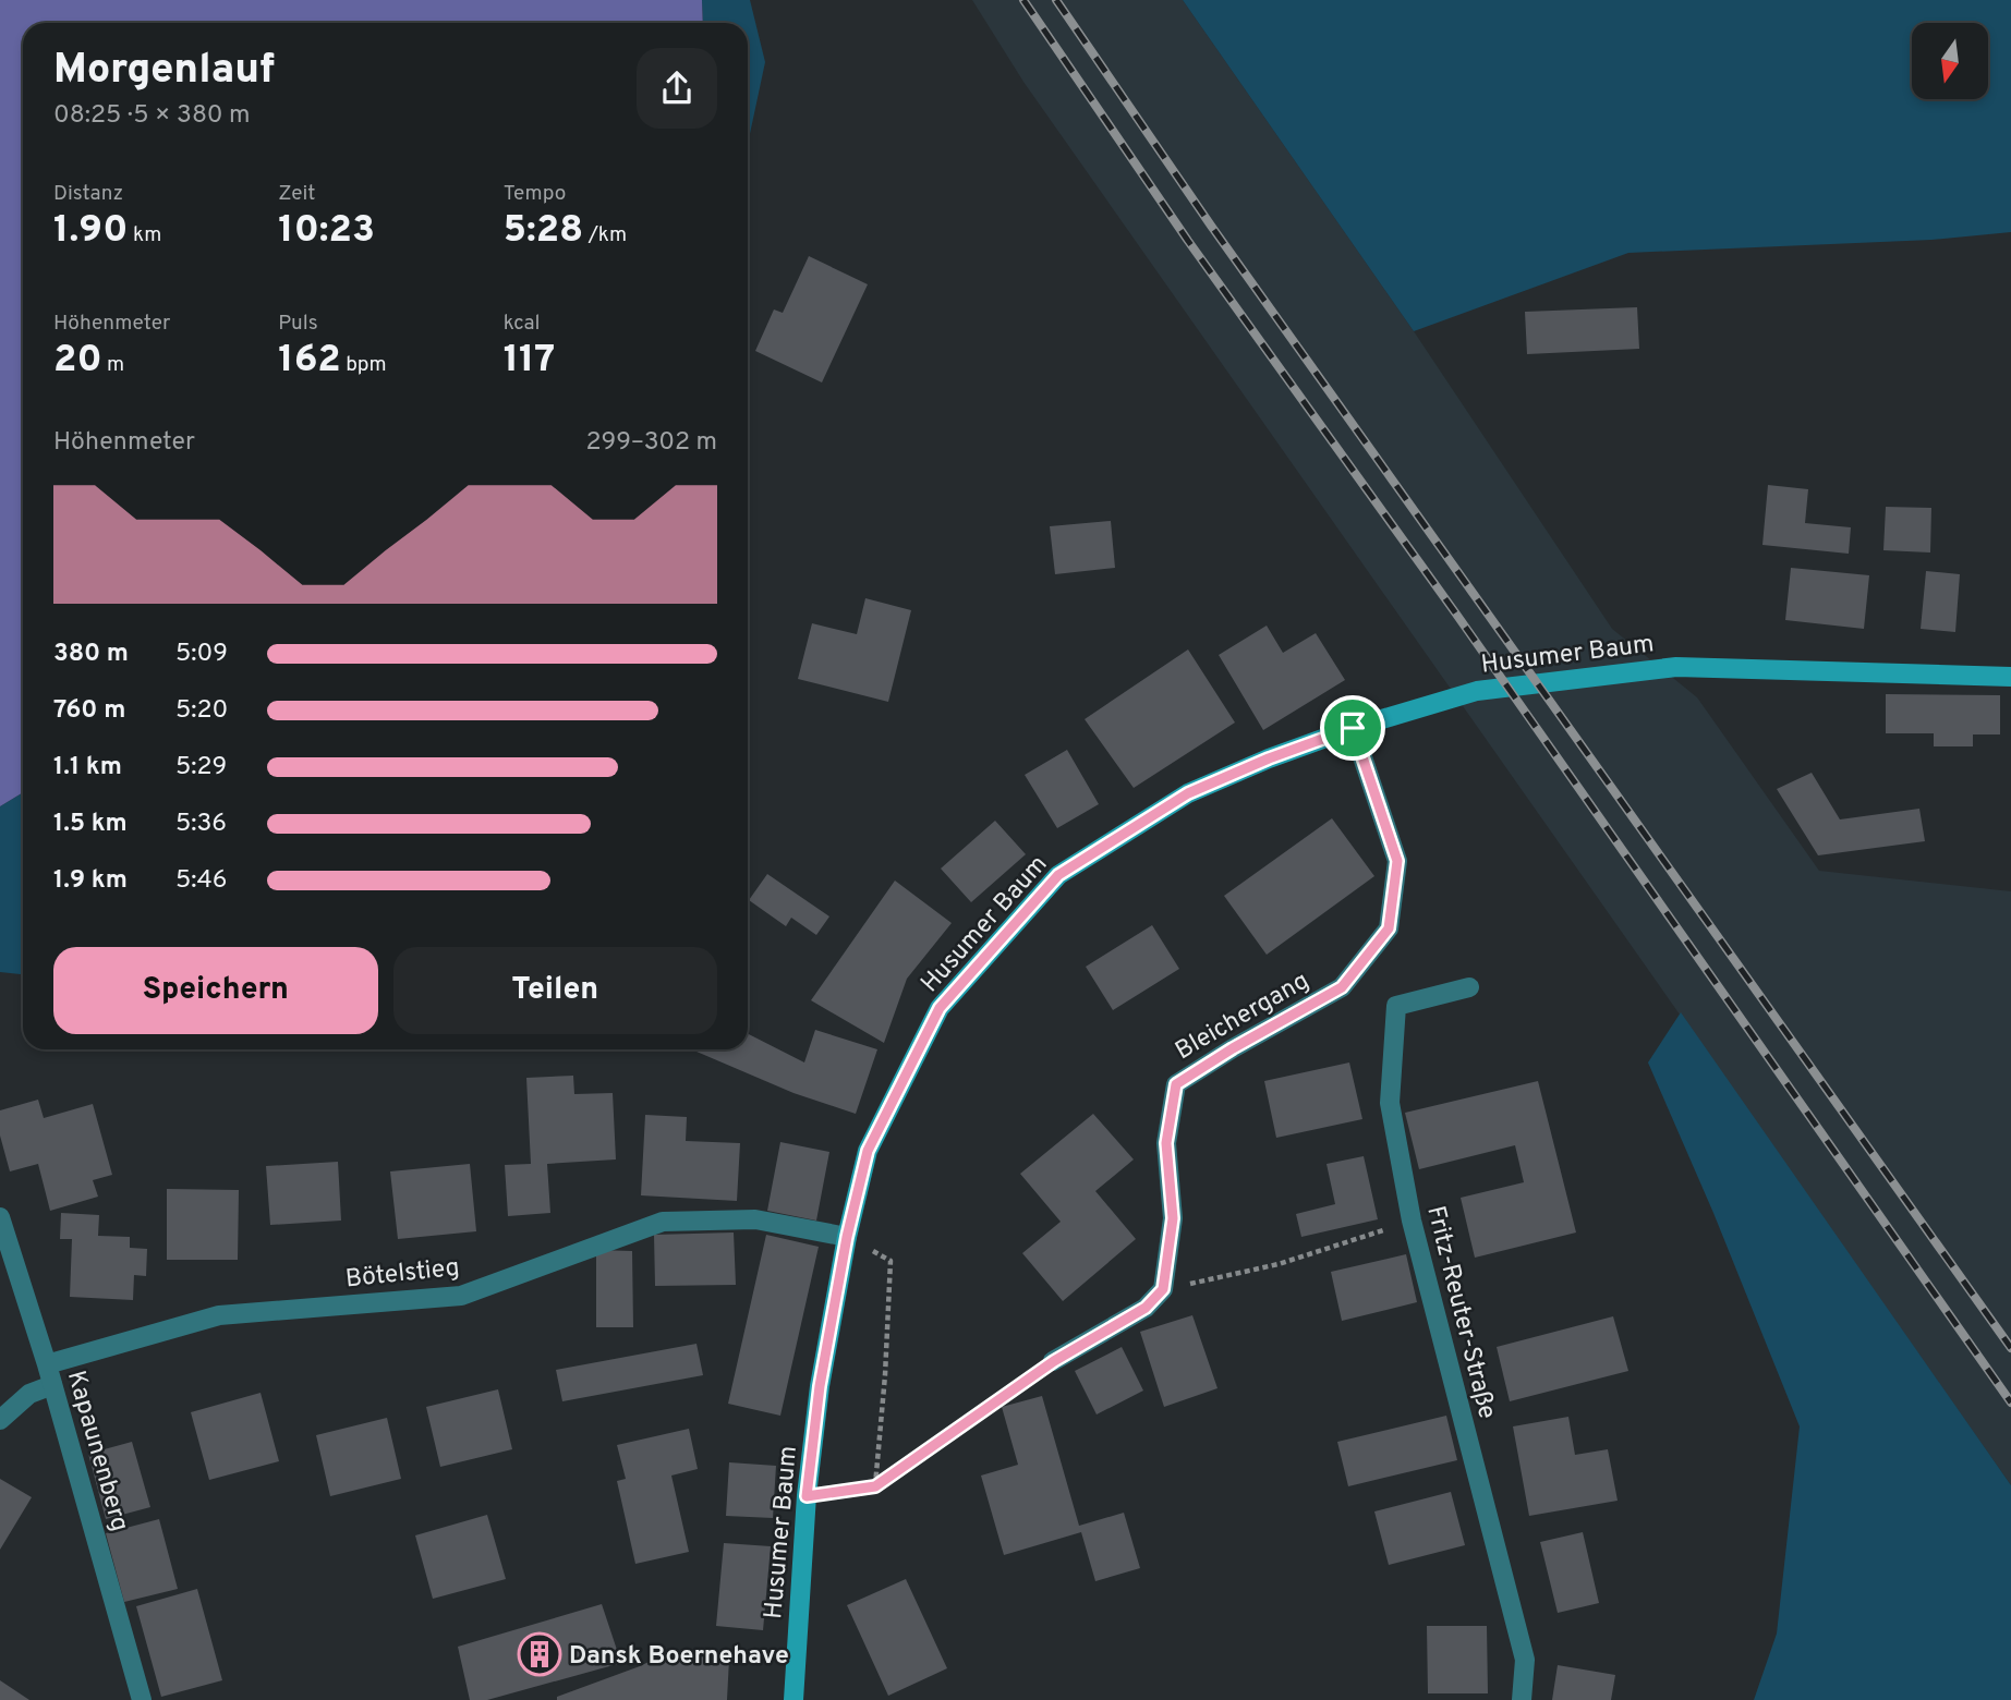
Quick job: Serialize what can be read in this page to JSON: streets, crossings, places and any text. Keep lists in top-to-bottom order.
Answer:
{
  "streets": {
    "street": [
      "Husumer Baum",
      "Bleichergang",
      "Bötelstieg",
      "Fritz-Reuter-Straße",
      "Kapaunenberg"
    ]
  },
  "crossings": [
    ["Husumer Baum", "Bleichergang"],
    ["Husumer Baum", "Bötelstieg"],
    ["Bötelstieg", "Kapaunenberg"]
  ],
  "places": {
    "building": ["Dansk Boernehave"]
  },
  "north": "bottom",
  "page": {
    "heading": ["Morgenlauf", "08:25 · 5 × 380 m"],
    "stats": [
      ["Distanz", "1.90 km"],
      ["Zeit", "10:23"],
      ["Tempo", "5:28 /km"],
      ["Höhenmeter", "20 m"],
      ["Puls", "162 bpm"],
      ["kcal", "117"]
    ],
    "chart": ["Höhenmeter", "299–302 m"],
    "list": [
      {
        "name": "380 m",
        "note": "5:09"
      },
      {
        "name": "760 m",
        "note": "5:20"
      },
      {
        "name": "1.1 km",
        "note": "5:29"
      },
      {
        "name": "1.5 km",
        "note": "5:36"
      },
      {
        "name": "1.9 km",
        "note": "5:46"
      }
    ],
    "buttons": ["Speichern", "Teilen"]
  }
}
